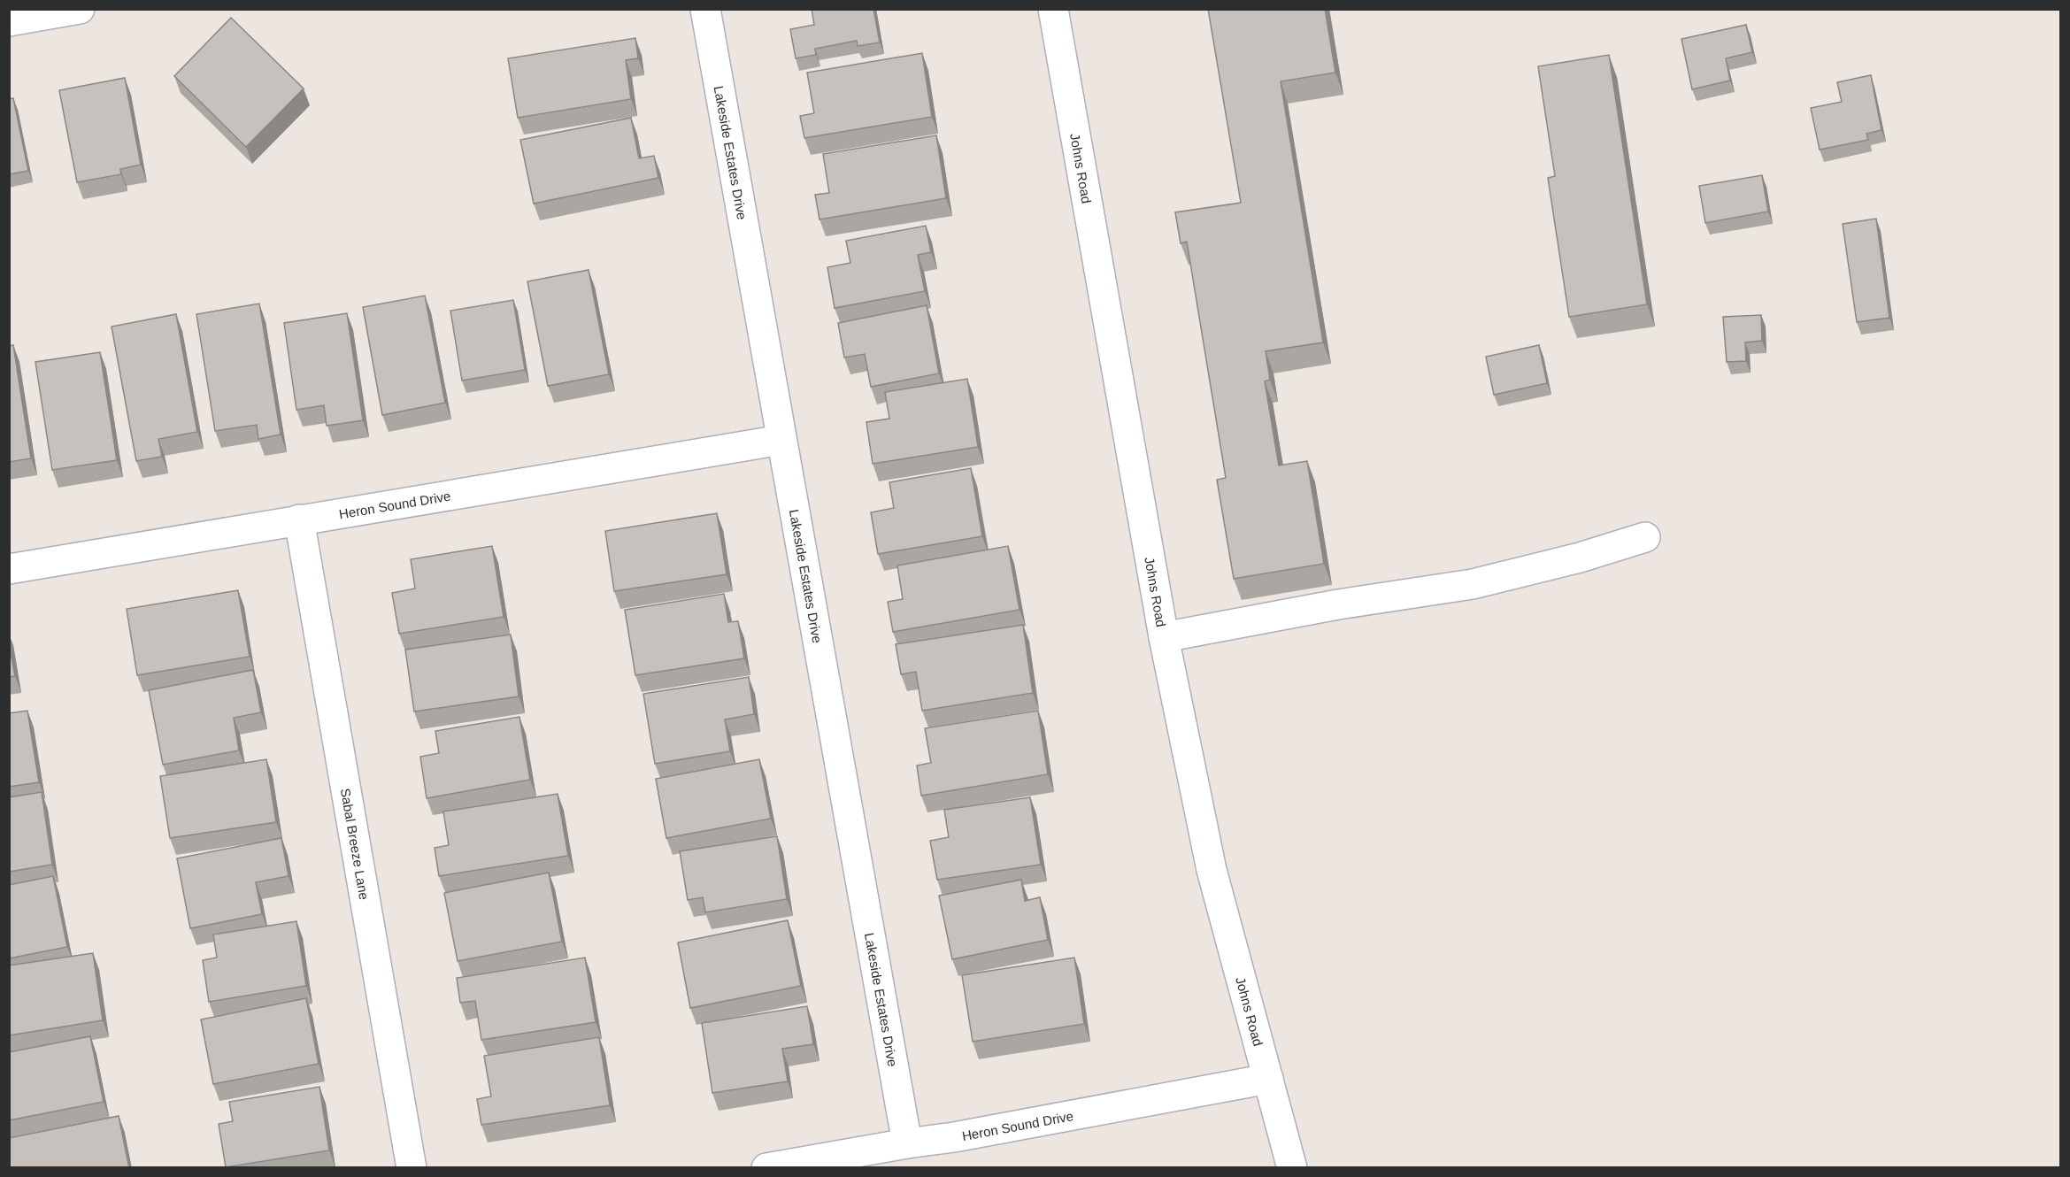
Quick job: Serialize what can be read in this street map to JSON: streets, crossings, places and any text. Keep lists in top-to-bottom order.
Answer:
{
  "streets": {
    "street": [
      "Lakeside Estates Drive",
      "Johns Road",
      "Heron Sound Drive",
      "Sabal Breeze Lane"
    ]
  },
  "crossings": [
    ["Lakeside Estates Drive", "Heron Sound Drive"],
    ["Johns Road", "Heron Sound Drive"],
    ["Heron Sound Drive", "Sabal Breeze Lane"]
  ]
}
